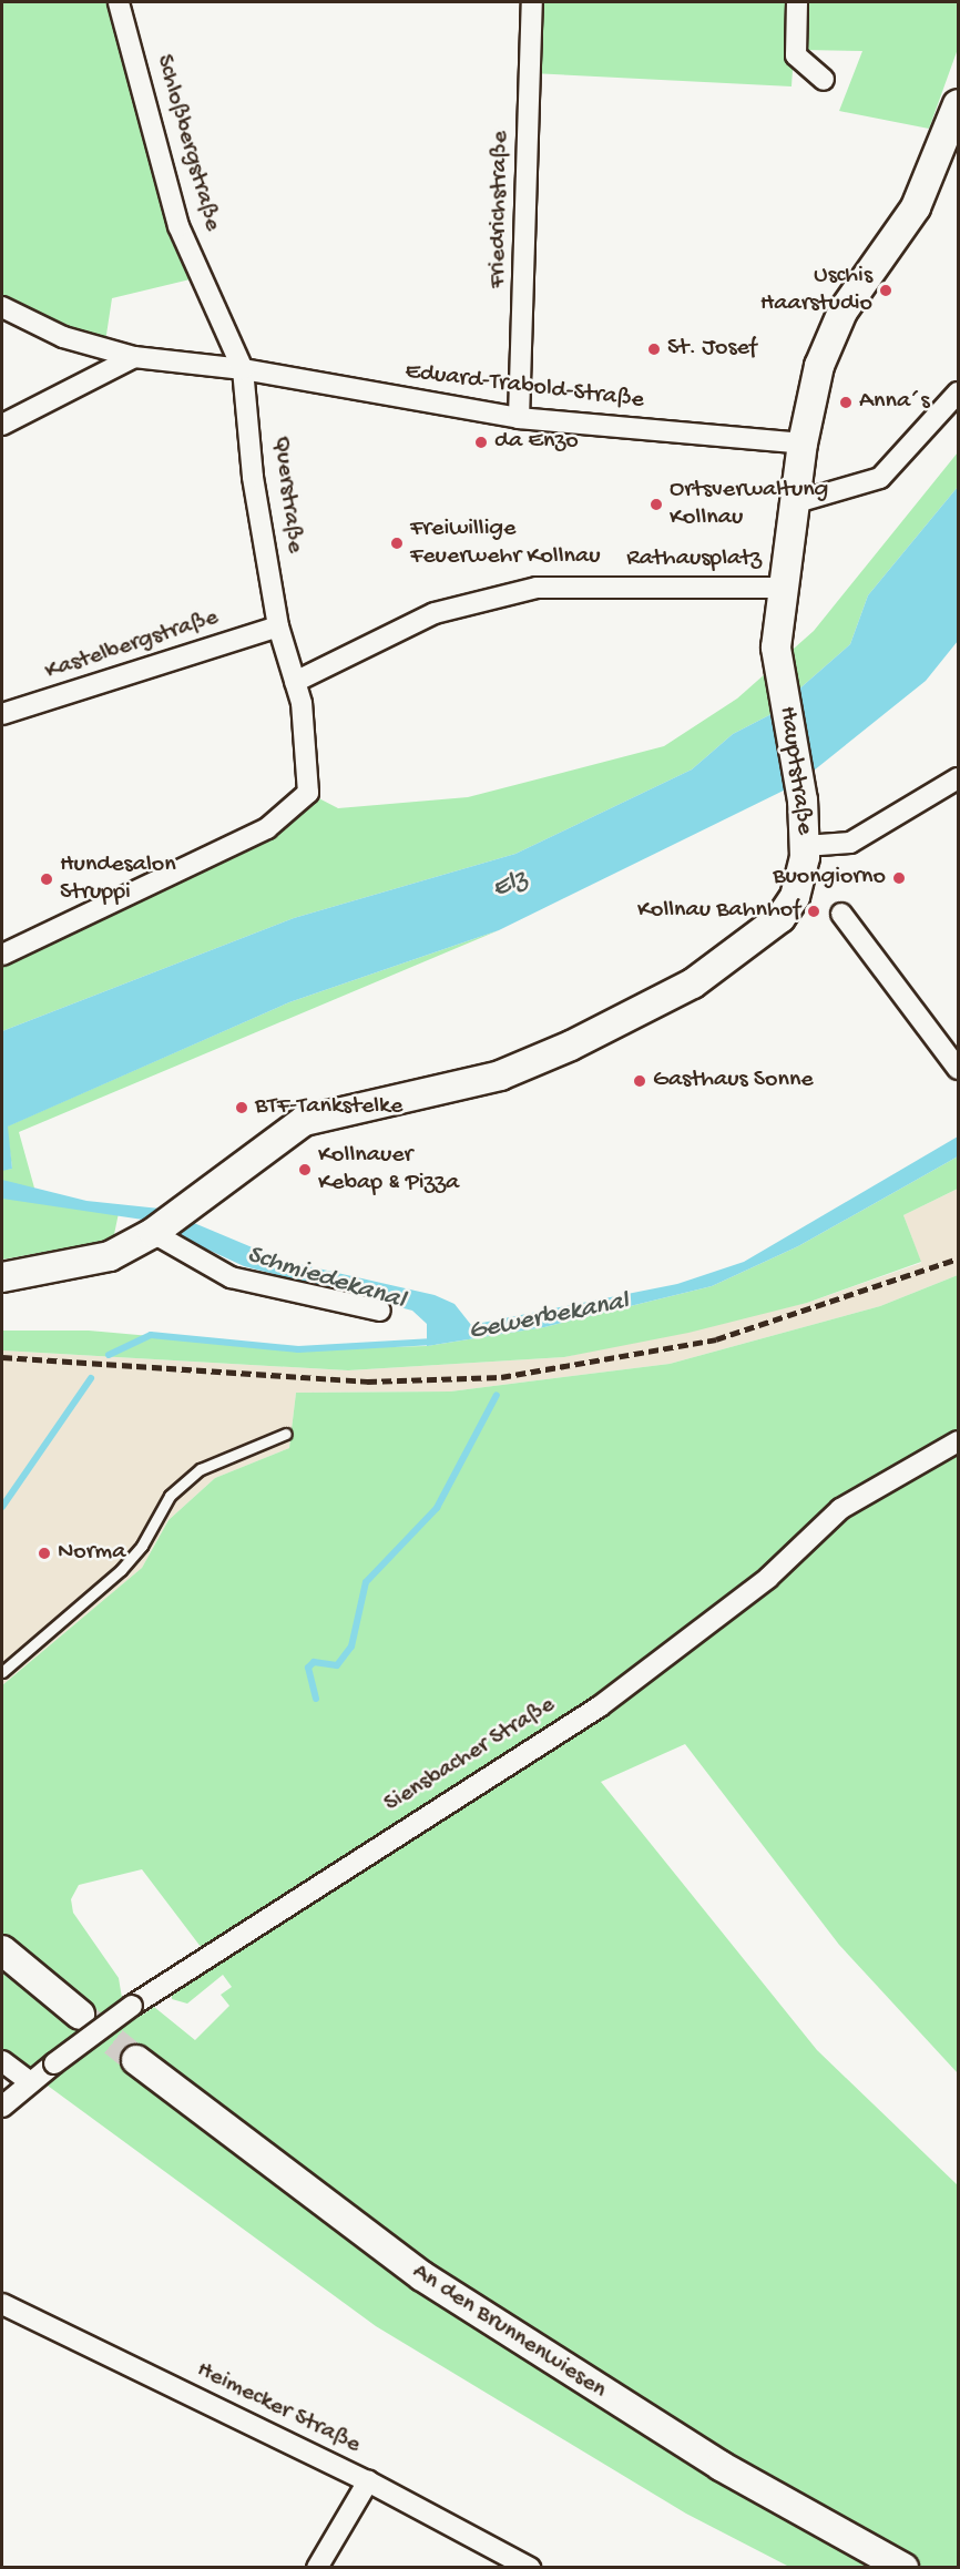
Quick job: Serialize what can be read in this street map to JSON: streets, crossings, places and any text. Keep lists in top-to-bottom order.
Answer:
{
  "streets": {
    "street": [
      "Schloßbergstraße",
      "Friedrichstraße",
      "Eduard-Trabold-Straße",
      "Querstraße",
      "Rathausplatz",
      "Kastelbergstraße",
      "Hauptstraße",
      "Siensbacher Straße",
      "An den Brunnenwiesen",
      "Heimecker Straße"
    ]
  },
  "crossings": [
    ["Schloßbergstraße", "Eduard-Trabold-Straße"],
    ["Schloßbergstraße", "Querstraße"],
    ["Friedrichstraße", "Eduard-Trabold-Straße"],
    ["Eduard-Trabold-Straße", "Querstraße"],
    ["Eduard-Trabold-Straße", "Hauptstraße"],
    ["Querstraße", "Rathausplatz"],
    ["Querstraße", "Kastelbergstraße"],
    ["Rathausplatz", "Hauptstraße"]
  ],
  "water": ["Elz", "Schmiedekanal", "Gewerbekanal"],
  "places": [
    "Uschis Haarstudio",
    "St. Josef",
    "Anna´s",
    "da Enzo",
    "Ortsverwaltung Kollnau",
    "Freiwillige Feuerwehr Kollnau",
    "Buongiorno",
    "Hundesalon Struppi",
    "Kollnau Bahnhof",
    "Gasthaus Sonne",
    "BTF-Tankstelke",
    "Kollnauer Kebap & Pizza",
    "Norma"
  ]
}
